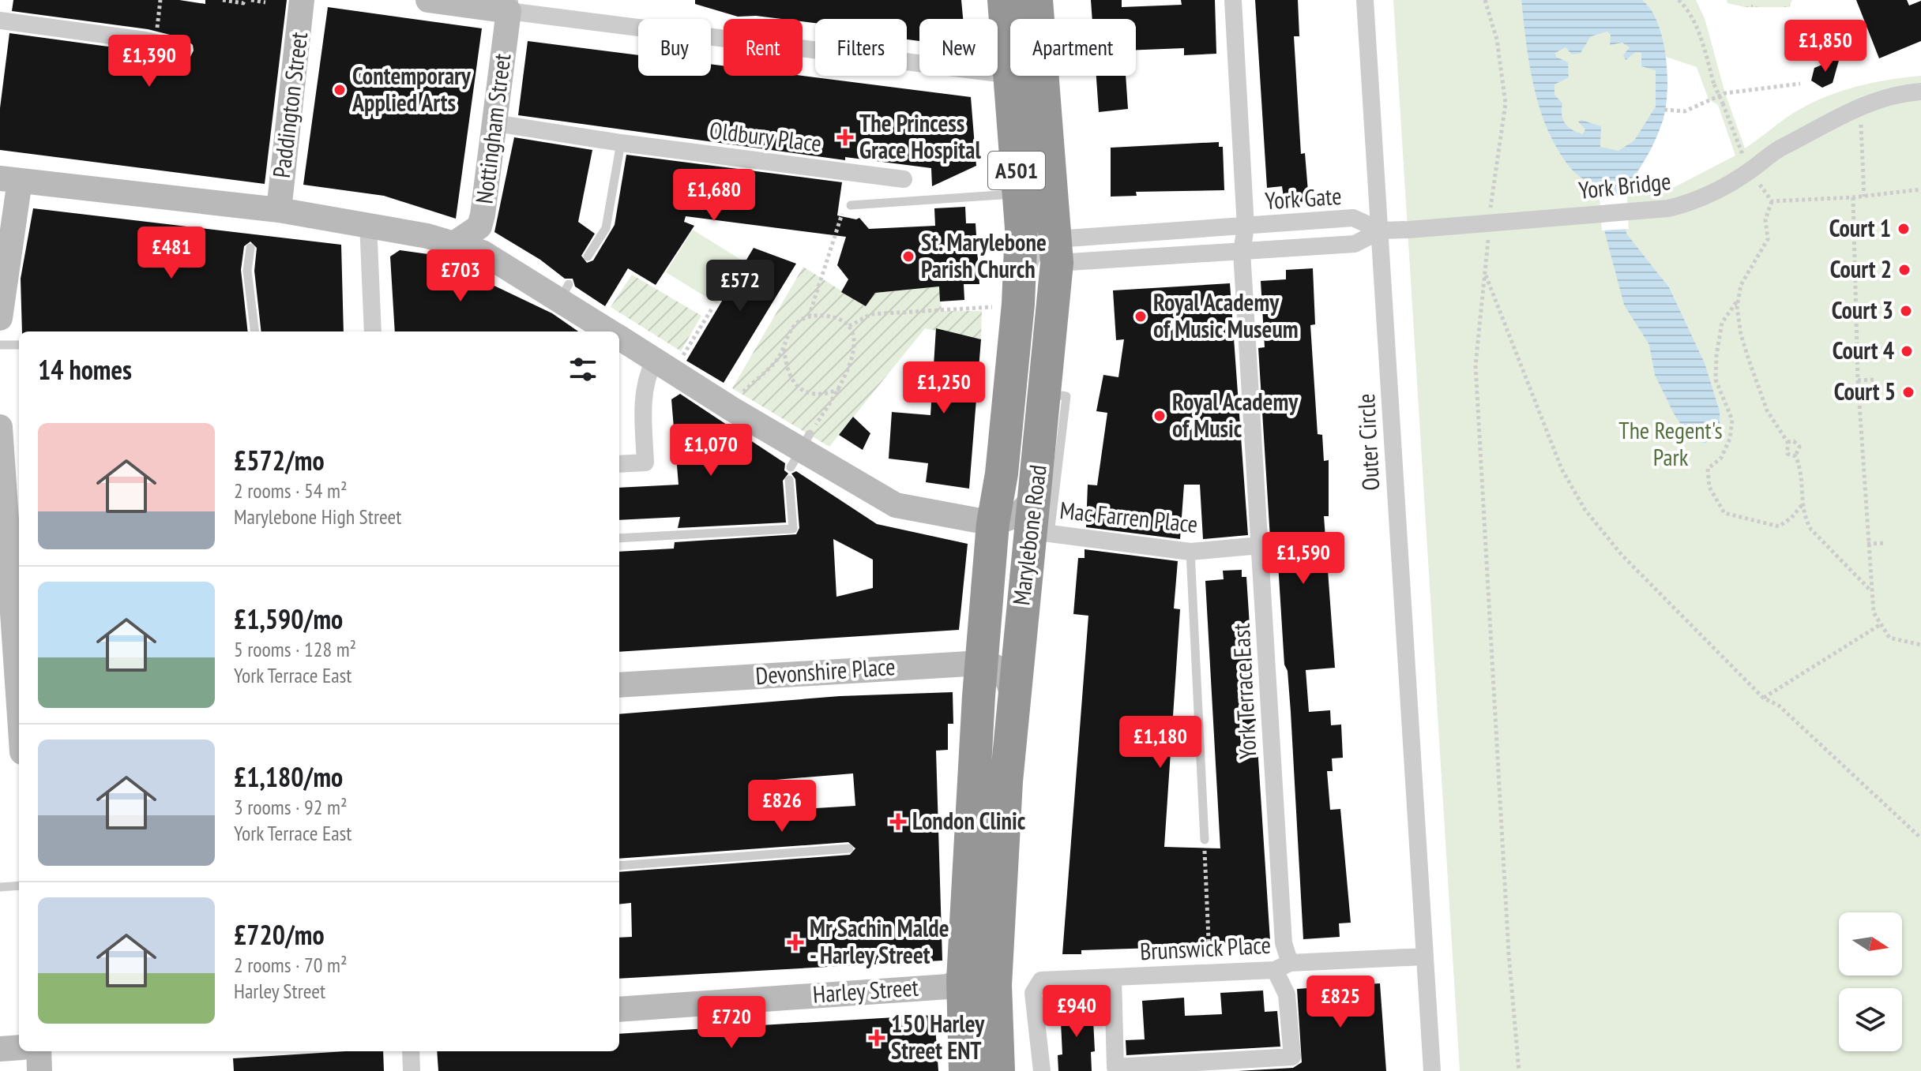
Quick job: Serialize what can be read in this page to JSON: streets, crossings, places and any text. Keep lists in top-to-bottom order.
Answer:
{
  "streets": {
    "highway": ["A501", "Marylebone Road"],
    "street": [
      "Paddington Street",
      "Nottingham Street",
      "Oldbury Place",
      "York Bridge",
      "York Gate",
      "Outer Circle",
      "Mac Farren Place",
      "Devonshire Place",
      "York Terrace East",
      "Brunswick Place",
      "Harley Street"
    ]
  },
  "crossings": [
    ["Nottingham Street", "Oldbury Place"],
    ["York Bridge", "York Gate"],
    ["York Bridge", "Outer Circle"],
    ["York Gate", "Outer Circle"],
    ["York Gate", "Marylebone Road"],
    ["York Gate", "York Terrace East"],
    ["Outer Circle", "Brunswick Place"],
    ["Mac Farren Place", "Marylebone Road"],
    ["Mac Farren Place", "York Terrace East"],
    ["Marylebone Road", "Devonshire Place"],
    ["Marylebone Road", "Brunswick Place"],
    ["Marylebone Road", "Harley Street"],
    ["York Terrace East", "Brunswick Place"]
  ],
  "parks": ["The Regent's Park"],
  "places": {
    "other": [
      "Contemporary Applied Arts",
      "Court 1",
      "St. Marylebone Parish Church",
      "Court 2",
      "Court 3",
      "Royal Academy of Music Museum",
      "Court 4",
      "Court 5",
      "Royal Academy of Music"
    ],
    "health": [
      "The Princess Grace Hospital",
      "London Clinic",
      "Mr Sachin Malde - Harley Street",
      "150 Harley Street ENT"
    ]
  },
  "north": "right",
  "page": {
    "chip": [
      "Buy",
      "Rent",
      "Filters",
      "New",
      "Apartment"
    ],
    "price": [
      "£1,850",
      "£1,390",
      "£1,680",
      "£481",
      "£703",
      "£572",
      "£1,250",
      "£1,070",
      "£1,590",
      "£1,180",
      "£826",
      "£825",
      "£940",
      "£720"
    ],
    "heading": "14 homes",
    "list": [
      {
        "name": "£572/mo",
        "note": "2 rooms · 54 m² · Marylebone High Street"
      },
      {
        "name": "£1,590/mo",
        "note": "5 rooms · 128 m² · York Terrace East"
      },
      {
        "name": "£1,180/mo",
        "note": "3 rooms · 92 m² · York Terrace East"
      },
      {
        "name": "£720/mo",
        "note": "2 rooms · 70 m² · Harley Street"
      }
    ]
  }
}
